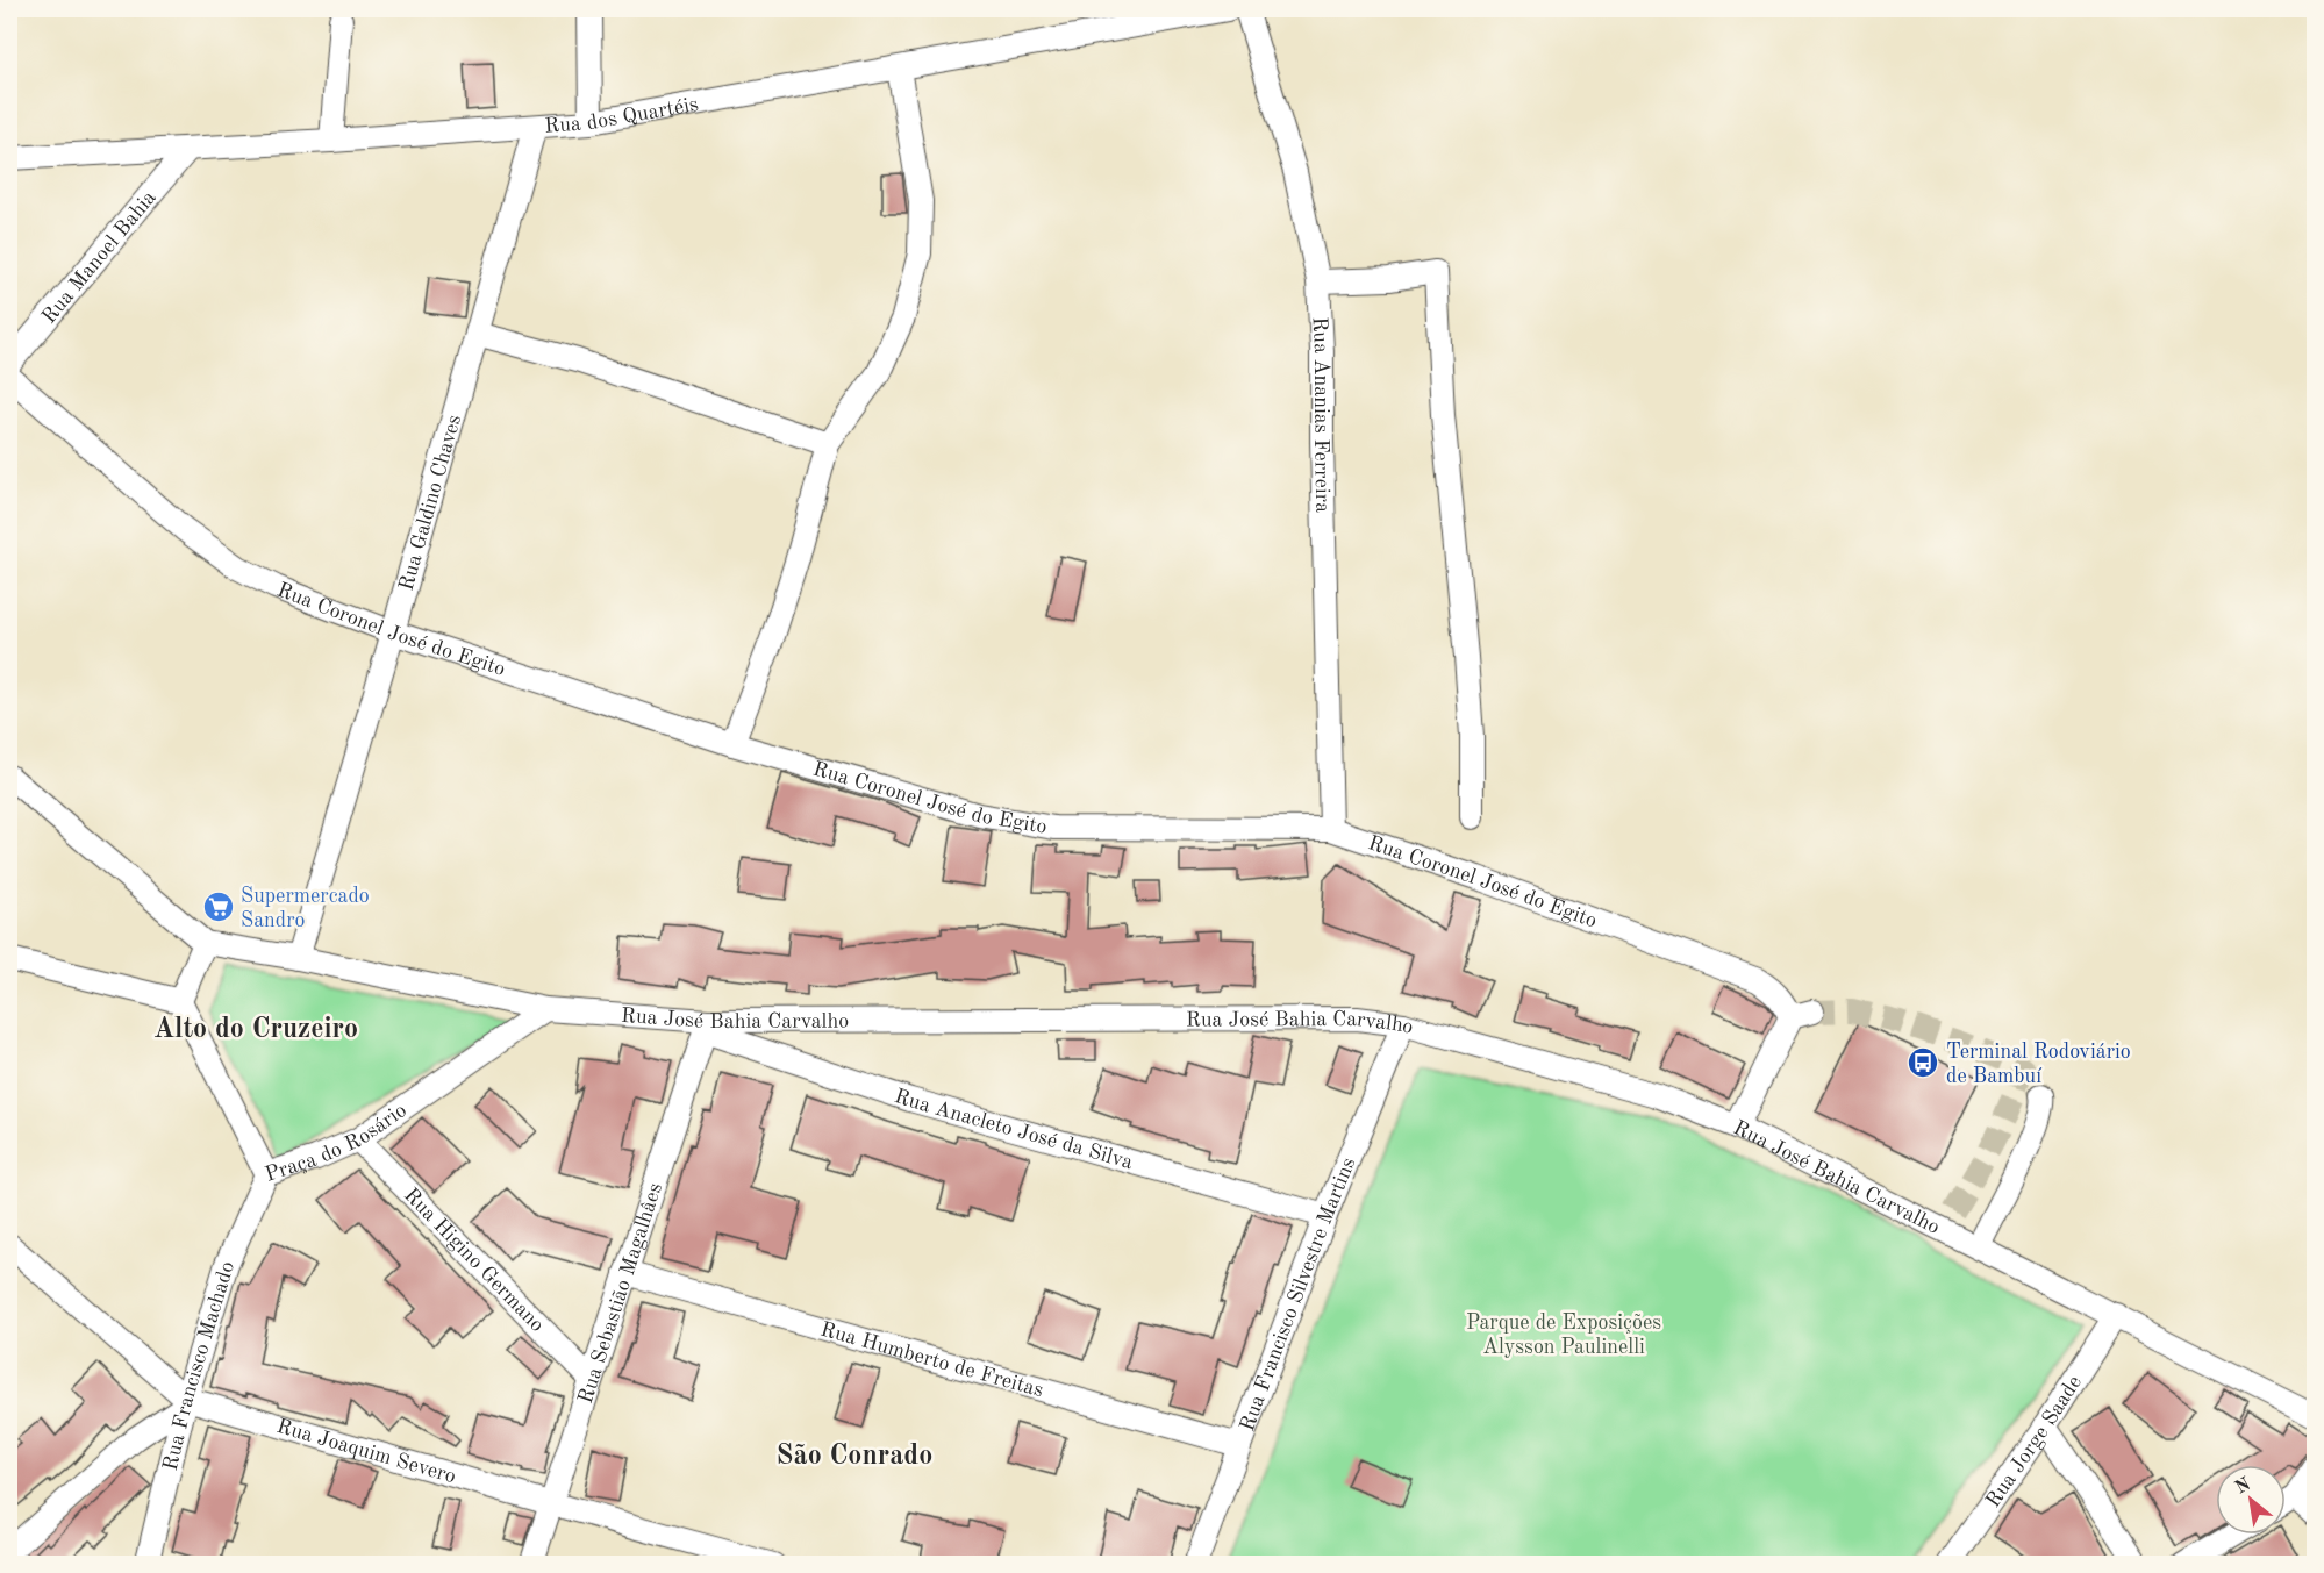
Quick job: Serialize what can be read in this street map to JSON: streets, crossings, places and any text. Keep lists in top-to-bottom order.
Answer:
{
  "streets": {
    "street": [
      "Rua dos Quartéis",
      "Rua Manoel Bahia",
      "Rua Ananias Ferreira",
      "Rua Galdino Chaves",
      "Rua Coronel José do Egito",
      "Rua José Bahia Carvalho",
      "Rua Anacleto José da Silva",
      "Praça do Rosário",
      "Rua Higino Germano",
      "Rua Sebastião Magalhâes",
      "Rua Francisco Silvestre Martins",
      "Rua Humberto de Freitas",
      "Rua Francisco Machado",
      "Rua Jorge Saade",
      "Rua Joaquim Severo"
    ]
  },
  "crossings": [
    ["Rua dos Quartéis", "Rua Manoel Bahia"],
    ["Rua dos Quartéis", "Rua Galdino Chaves"],
    ["Rua Ananias Ferreira", "Rua Coronel José do Egito"],
    ["Rua Galdino Chaves", "Rua Coronel José do Egito"],
    ["Rua Galdino Chaves", "Rua José Bahia Carvalho"],
    ["Rua José Bahia Carvalho", "Rua Anacleto José da Silva"],
    ["Rua José Bahia Carvalho", "Praça do Rosário"],
    ["Rua José Bahia Carvalho", "Rua Sebastião Magalhâes"],
    ["Rua José Bahia Carvalho", "Rua Francisco Silvestre Martins"],
    ["Rua José Bahia Carvalho", "Rua Jorge Saade"],
    ["Rua Anacleto José da Silva", "Rua Sebastião Magalhâes"],
    ["Rua Anacleto José da Silva", "Rua Francisco Silvestre Martins"],
    ["Praça do Rosário", "Rua Higino Germano"],
    ["Praça do Rosário", "Rua Francisco Machado"],
    ["Rua Higino Germano", "Rua Sebastião Magalhâes"],
    ["Rua Sebastião Magalhâes", "Rua Humberto de Freitas"],
    ["Rua Sebastião Magalhâes", "Rua Joaquim Severo"],
    ["Rua Francisco Silvestre Martins", "Rua Humberto de Freitas"],
    ["Rua Francisco Machado", "Rua Joaquim Severo"]
  ],
  "districts": ["Alto do Cruzeiro", "São Conrado"],
  "parks": ["Parque de Exposições Alysson Paulinelli"],
  "places": {
    "supermarket": ["Supermercado Sandro"],
    "bus stop": ["Terminal Rodoviário de Bambuí"]
  },
  "north": "top left"
}
